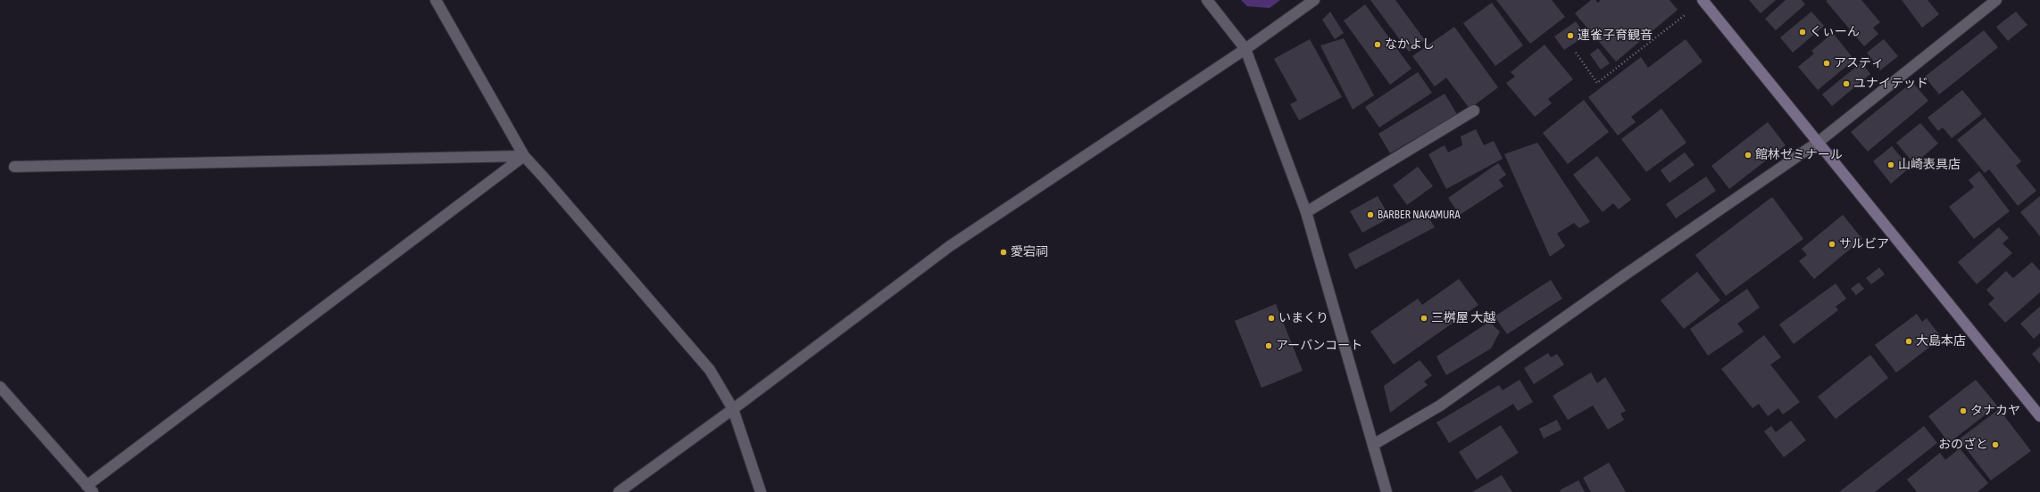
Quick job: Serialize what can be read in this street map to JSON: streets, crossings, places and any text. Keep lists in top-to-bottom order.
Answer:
{
  "places": [
    "くぃーん",
    "連雀子育観音",
    "なかよし",
    "アスティ",
    "ユナイテッド",
    "館林ゼミナール",
    "山崎表具店",
    "BARBER NAKAMURA",
    "サルビア",
    "愛宕祠",
    "いまくり",
    "三桝屋 大越",
    "大島本店",
    "アーバンコート",
    "タナカヤ",
    "おのざと"
  ]
}
